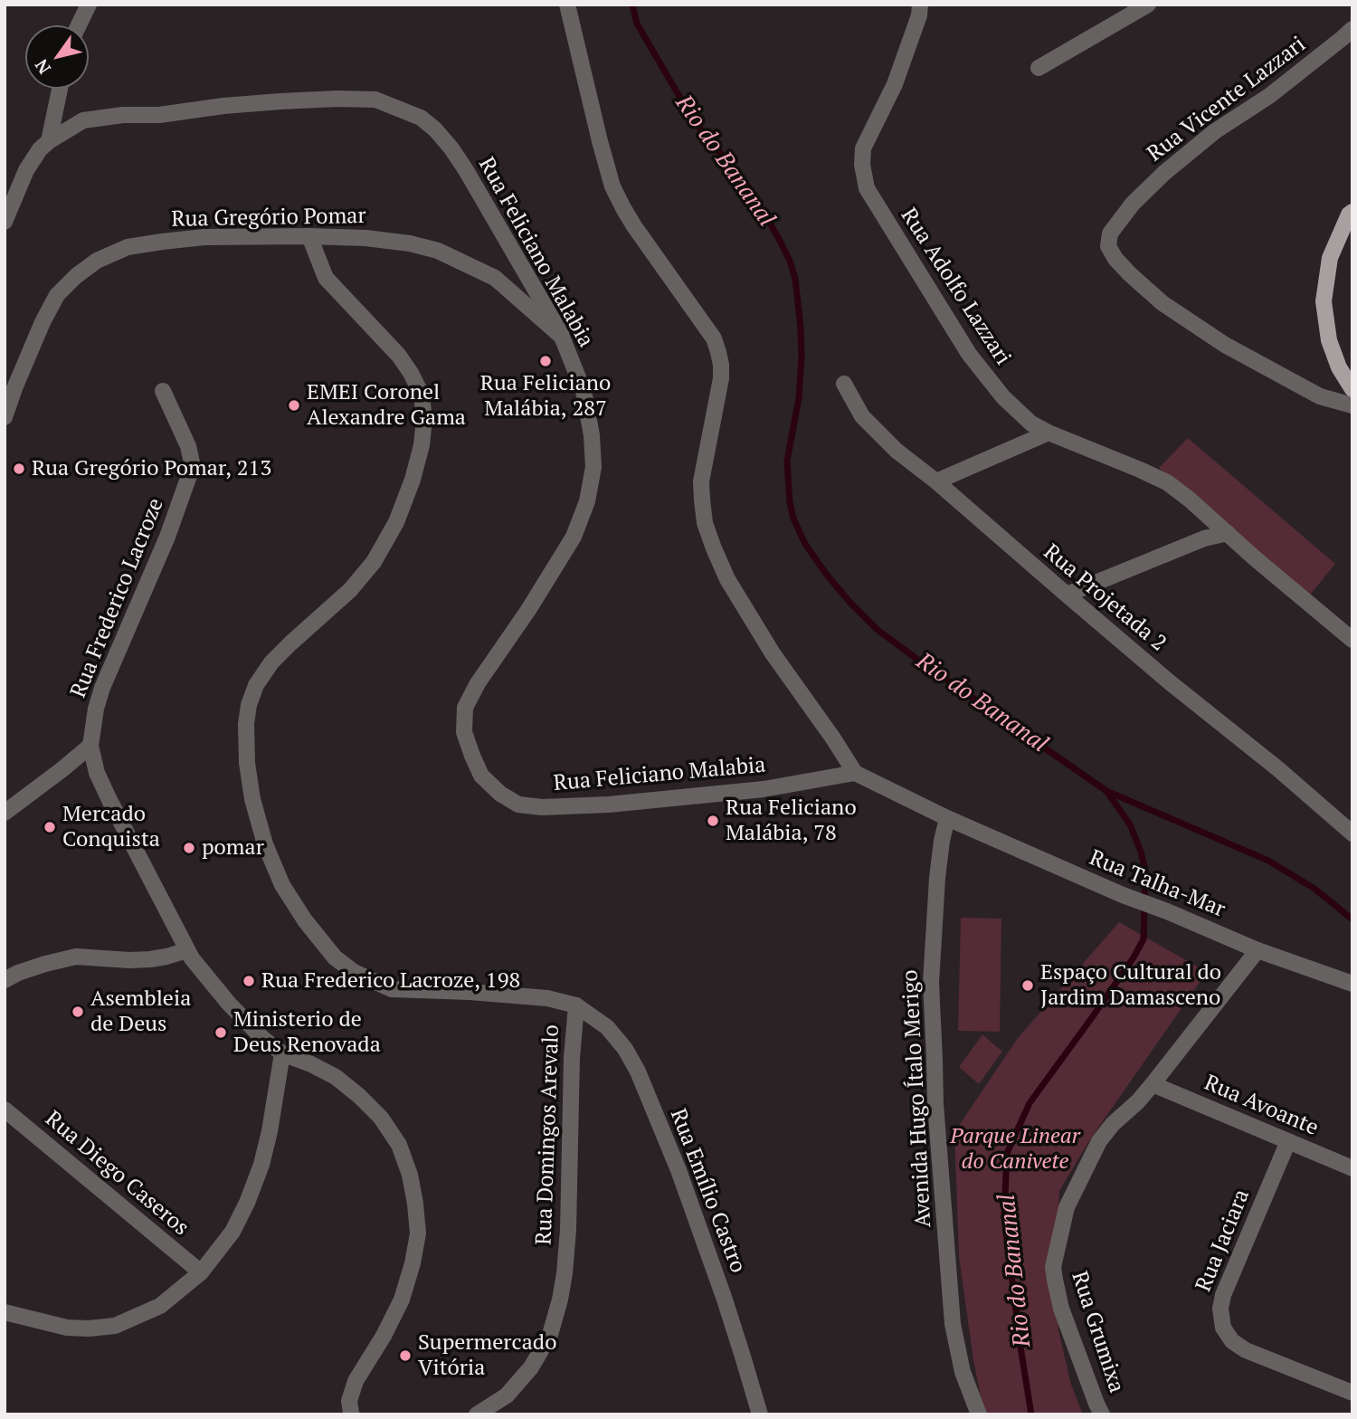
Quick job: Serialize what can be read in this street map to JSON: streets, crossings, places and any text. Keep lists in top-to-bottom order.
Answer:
{
  "streets": {
    "street": [
      "Rua Vicente Lazzari",
      "Rua Gregório Pomar",
      "Rua Feliciano Malabia",
      "Rua Adolfo Lazzari",
      "Rua Frederico Lacroze",
      "Rua Projetada 2",
      "Rua Talha-Mar",
      "Avenida Hugo Ítalo Merigo",
      "Rua Avoante",
      "Rua Domingos Arevalo",
      "Rua Diego Caseros",
      "Rua Emílio Castro",
      "Rua Jaciara",
      "Rua Grumixa"
    ]
  },
  "crossings": [
    ["Rua Gregório Pomar", "Rua Feliciano Malabia"],
    ["Rua Gregório Pomar", "Rua Domingos Arevalo"],
    ["Rua Talha-Mar", "Avenida Hugo Ítalo Merigo"],
    ["Rua Talha-Mar", "Rua Grumixa"],
    ["Rua Avoante", "Rua Jaciara"],
    ["Rua Avoante", "Rua Grumixa"],
    ["Rua Domingos Arevalo", "Rua Emílio Castro"]
  ],
  "water": ["Rio do Bananal"],
  "parks": ["Parque Linear do Canivete"],
  "places": [
    "Rua Feliciano Malábia, 287",
    "EMEI Coronel Alexandre Gama",
    "Rua Gregório Pomar, 213",
    "Rua Feliciano Malábia, 78",
    "Mercado Conquista",
    "pomar",
    "Rua Frederico Lacroze, 198",
    "Espaço Cultural do Jardim Damasceno",
    "Asembleia de Deus",
    "Ministerio de Deus Renovada",
    "Supermercado Vitória"
  ],
  "north": "bottom left"
}
